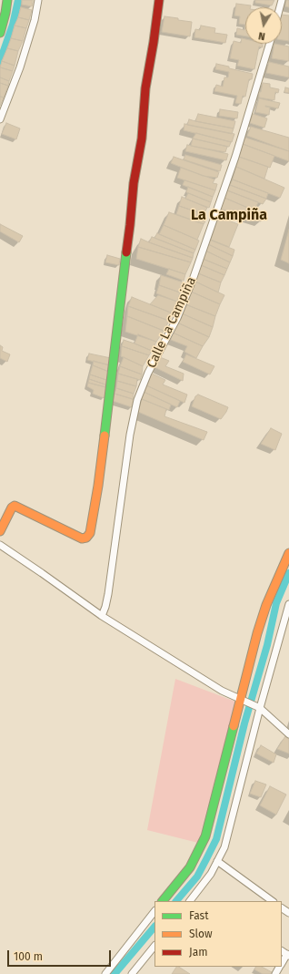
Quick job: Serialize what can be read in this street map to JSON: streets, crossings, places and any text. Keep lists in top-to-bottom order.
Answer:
{
  "streets": {
    "street": ["Calle La Campiña"]
  },
  "districts": ["La Campiña"],
  "legend": ["Fast", "Slow", "Jam"],
  "scale_bar": "100 m",
  "north": "bottom"
}
